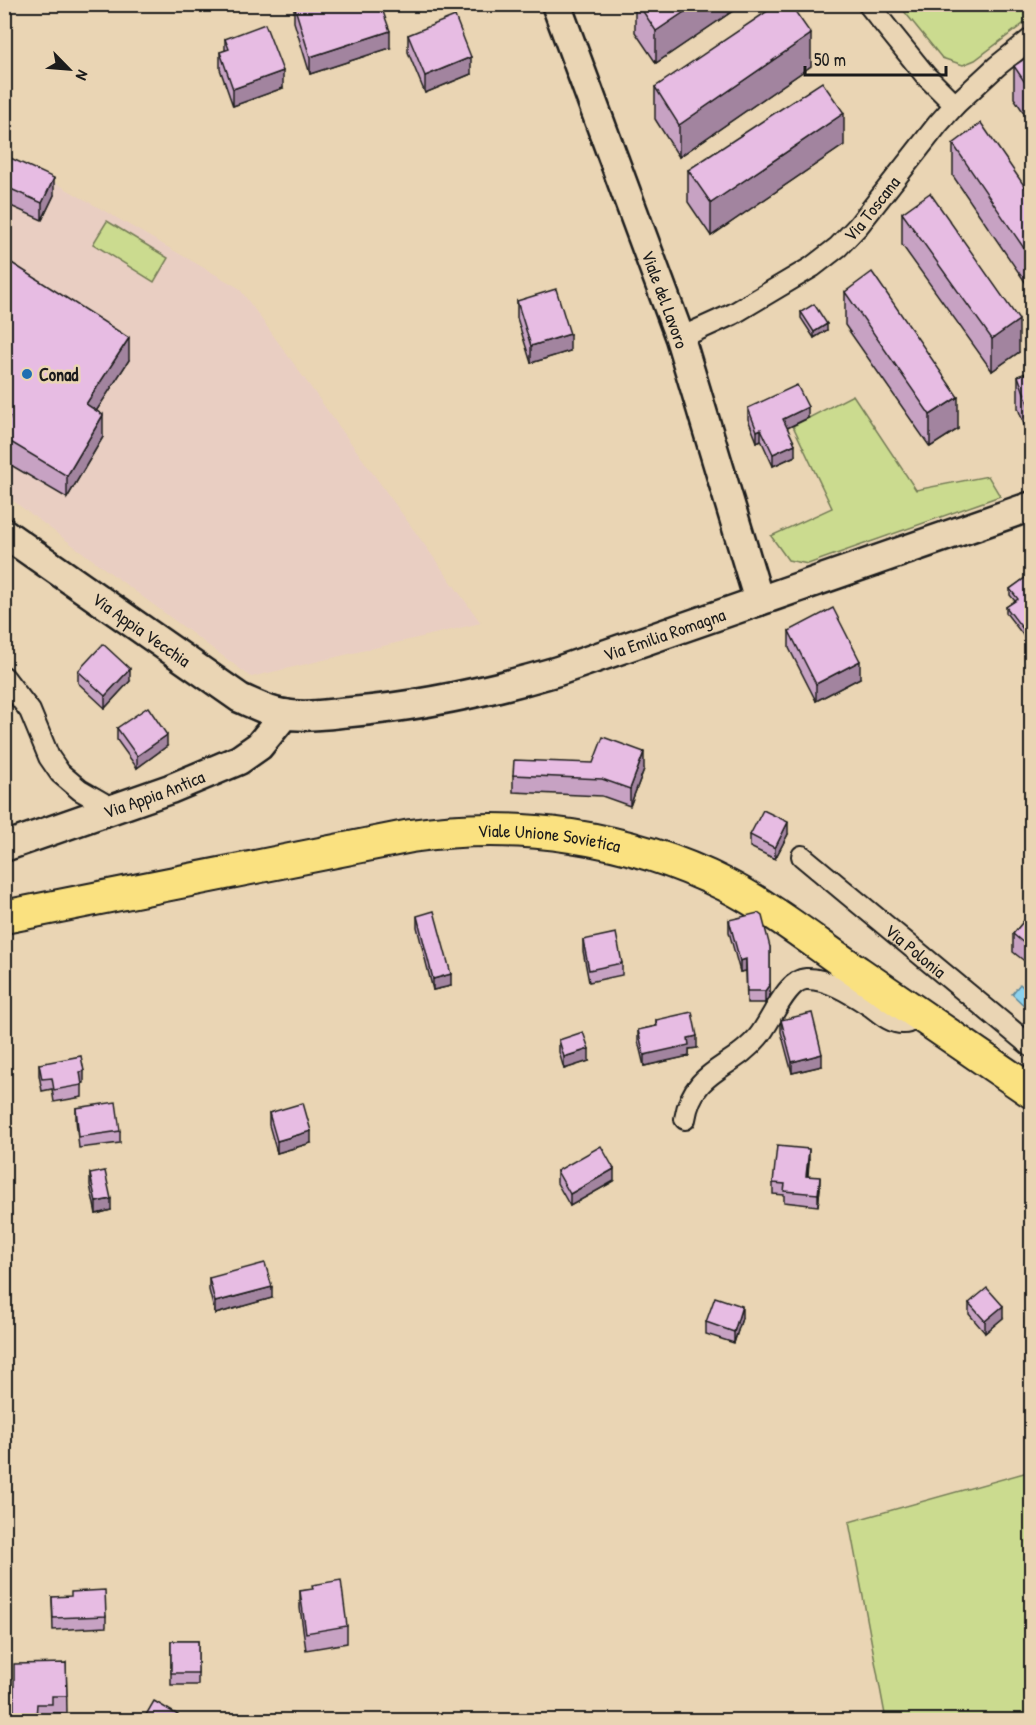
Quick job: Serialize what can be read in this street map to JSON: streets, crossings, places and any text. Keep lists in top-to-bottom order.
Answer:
{
  "streets": {
    "main road": [
      "Viale del Lavoro",
      "Via Appia Vecchia",
      "Via Emilia Romagna",
      "Via Appia Antica",
      "Viale Unione Sovietica"
    ],
    "street": ["Via Toscana", "Via Polonia"]
  },
  "crossings": [
    ["Via Toscana", "Viale del Lavoro"],
    ["Viale del Lavoro", "Via Emilia Romagna"],
    ["Via Appia Vecchia", "Via Emilia Romagna"],
    ["Via Appia Vecchia", "Via Appia Antica"],
    ["Via Emilia Romagna", "Via Appia Antica"]
  ],
  "places": ["Conad"],
  "scale_bar": "50 m",
  "north": "bottom right"
}
